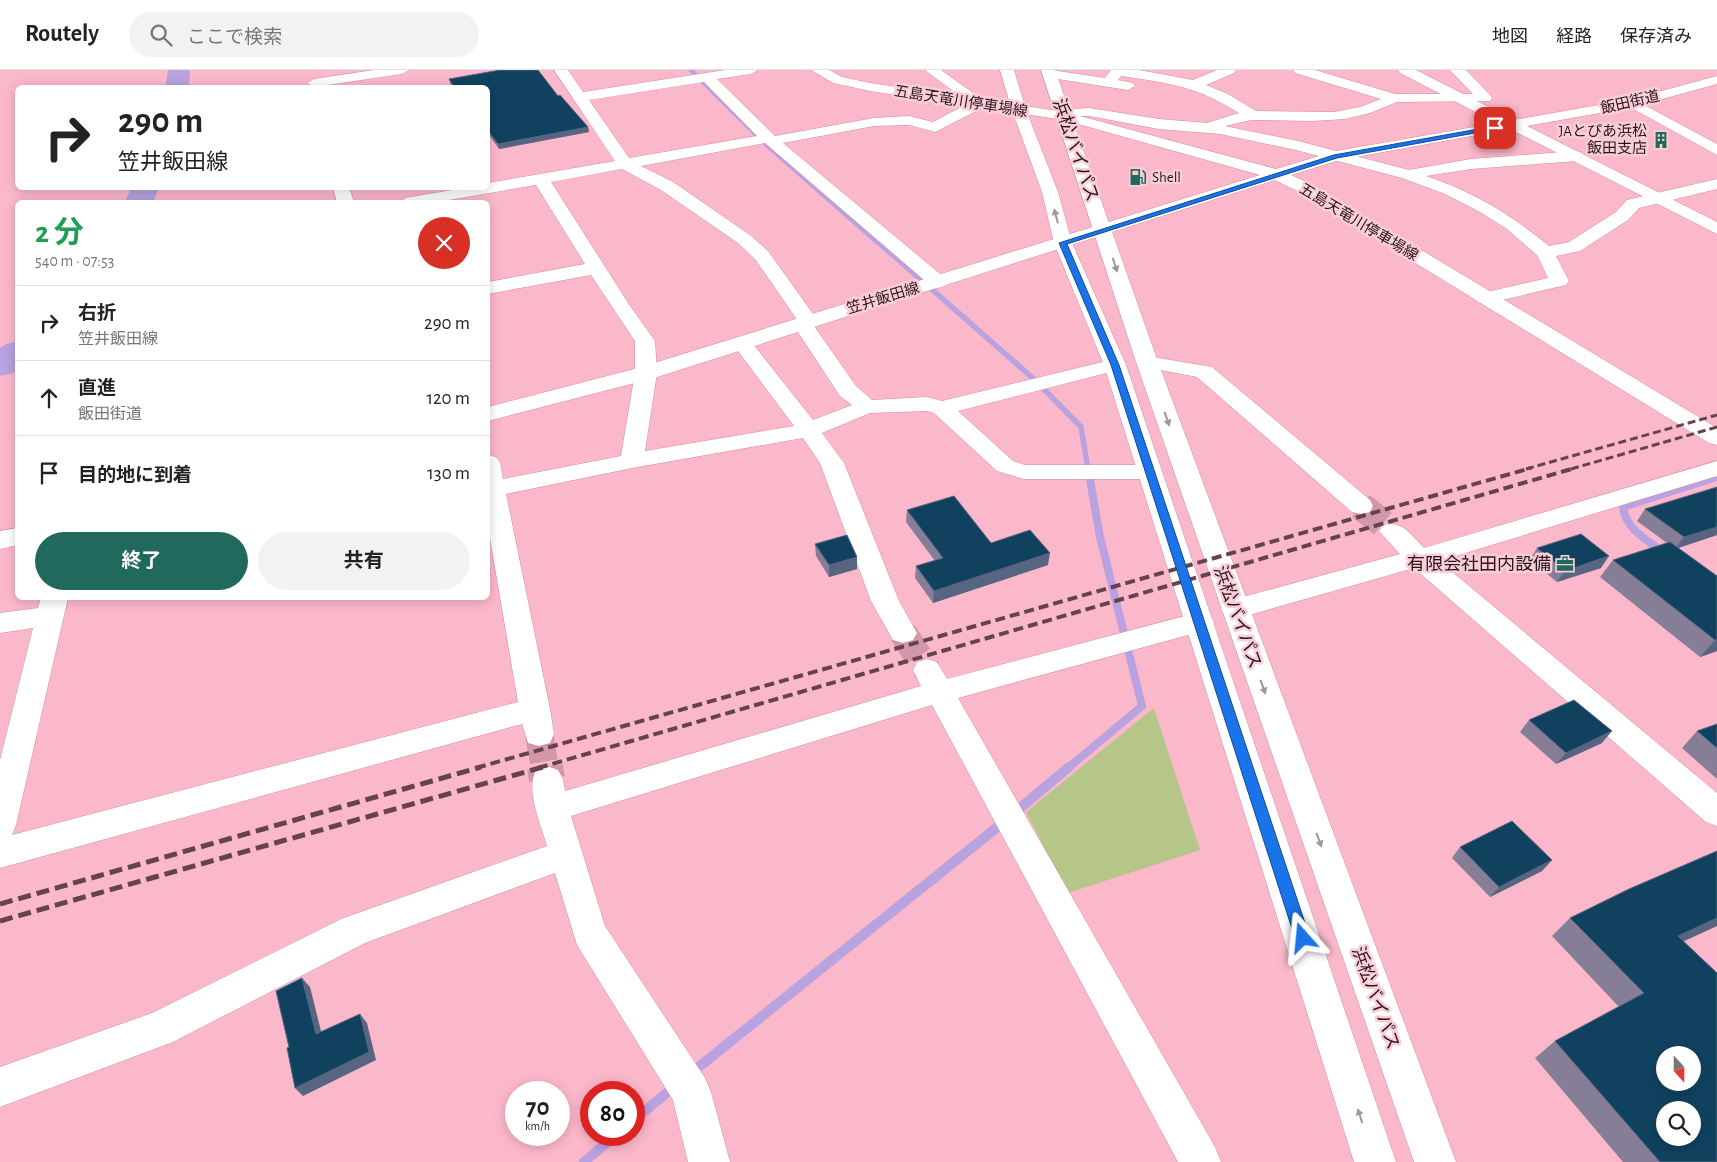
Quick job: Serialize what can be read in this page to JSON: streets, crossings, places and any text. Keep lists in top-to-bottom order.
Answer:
{
  "streets": {
    "main road": [
      "五島天竜川停車場線",
      "飯田街道",
      "浜松バイパス",
      "笠井飯田線"
    ]
  },
  "crossings": [
    ["五島天竜川停車場線", "飯田街道"],
    ["五島天竜川停車場線", "浜松バイパス"],
    ["五島天竜川停車場線", "笠井飯田線"],
    ["飯田街道", "笠井飯田線"],
    ["浜松バイパス", "笠井飯田線"]
  ],
  "places": {
    "building": ["JAとぴあ浜松 飯田支店"],
    "fuel station": ["Shell"],
    "office": ["有限会社田内設備"]
  },
  "north": "bottom",
  "page": {
    "header": "Routely",
    "search": "ここで検索",
    "nav": ["地図", "経路", "保存済み"],
    "turn": ["290 m", "笠井飯田線"],
    "heading": ["2 分", "540 m · 07:53"],
    "list": [
      {
        "name": "右折",
        "note": "笠井飯田線",
        "value": "290 m"
      },
      {
        "name": "直進",
        "note": "飯田街道",
        "value": "120 m"
      },
      {
        "name": "目的地に到着",
        "value": "130 m"
      }
    ],
    "buttons": ["終了", "共有"],
    "speed": "70 km/h",
    "limit": "80"
  }
}
